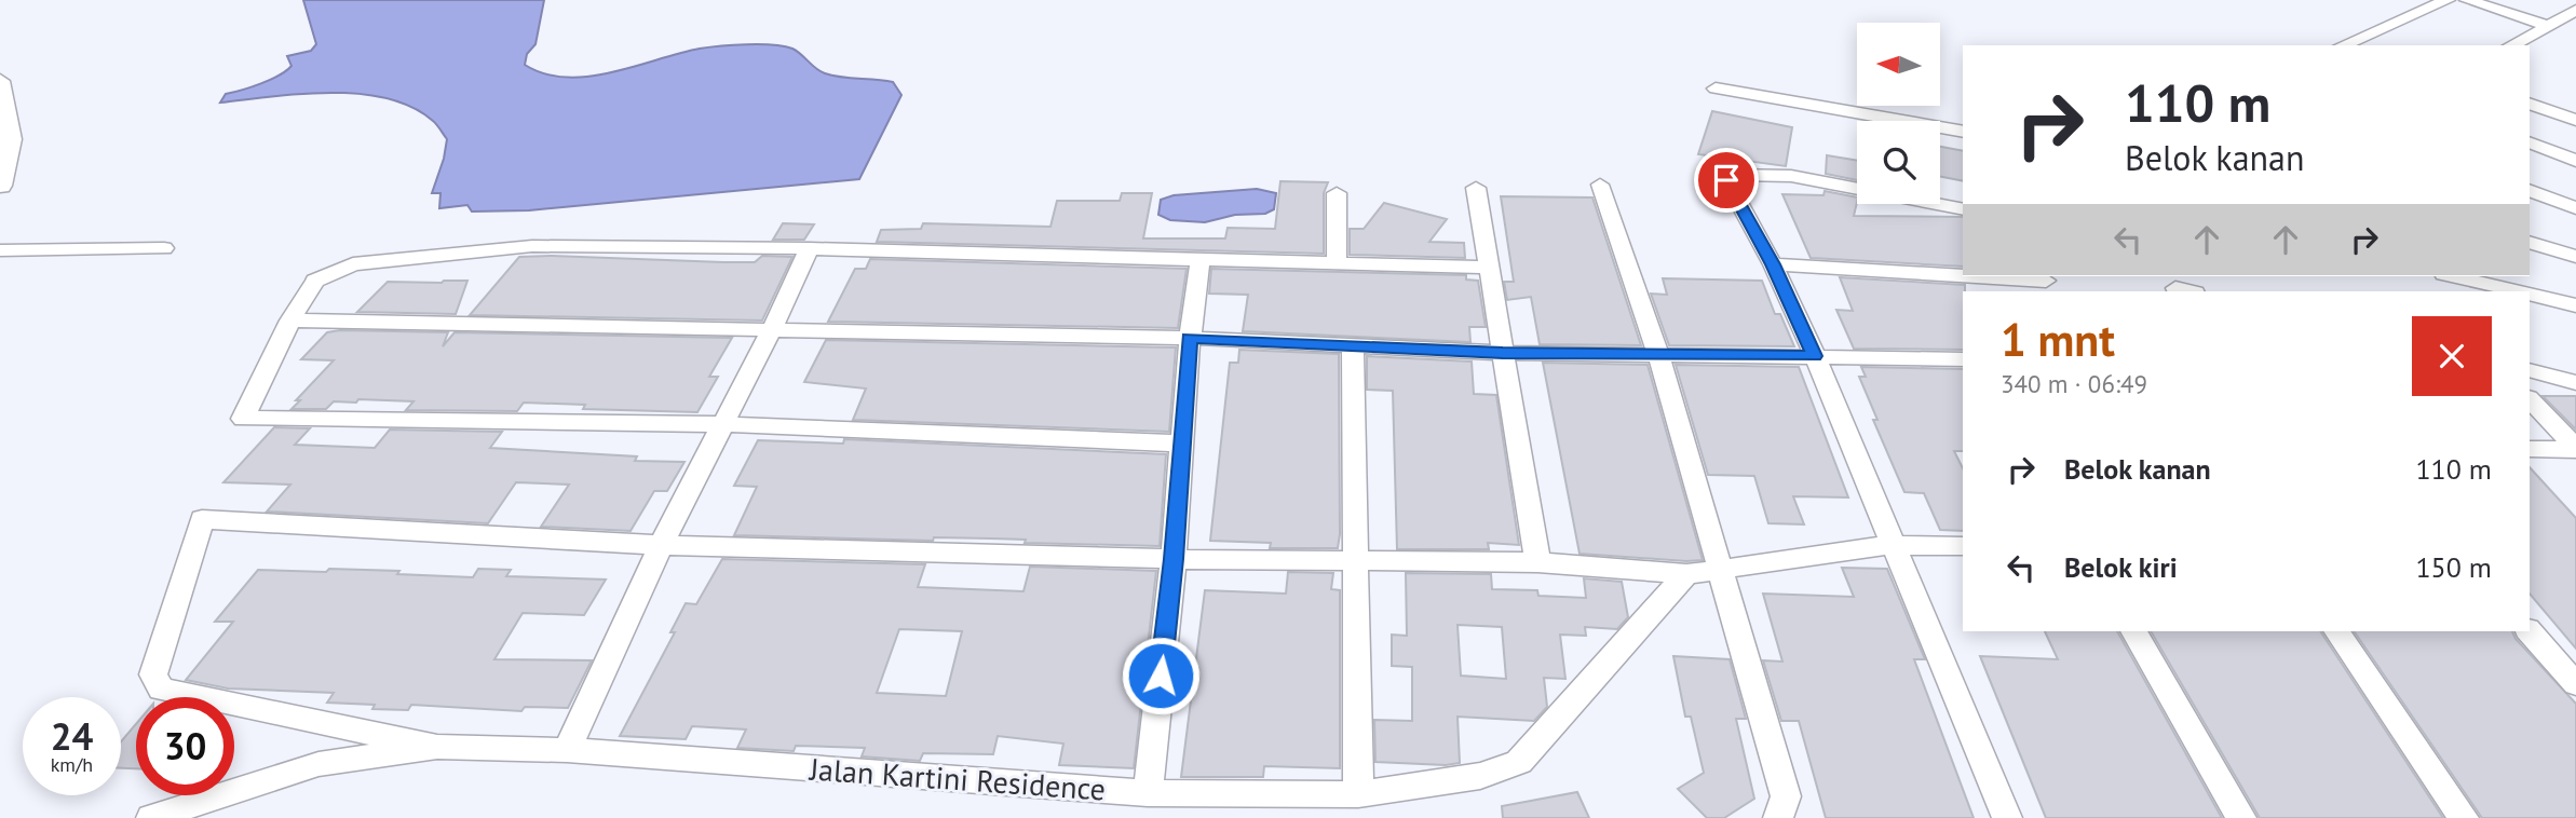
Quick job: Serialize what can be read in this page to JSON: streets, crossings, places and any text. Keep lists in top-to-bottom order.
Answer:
{
  "streets": {
    "street": ["Jalan Kartini Residence"]
  },
  "north": "left",
  "page": {
    "turn": ["110 m", "Belok kanan"],
    "heading": ["1 mnt", "340 m · 06:49"],
    "list": [
      {
        "name": "Belok kanan",
        "value": "110 m"
      },
      {
        "name": "Belok kiri",
        "value": "150 m"
      }
    ],
    "speed": "24 km/h",
    "limit": "30"
  }
}
